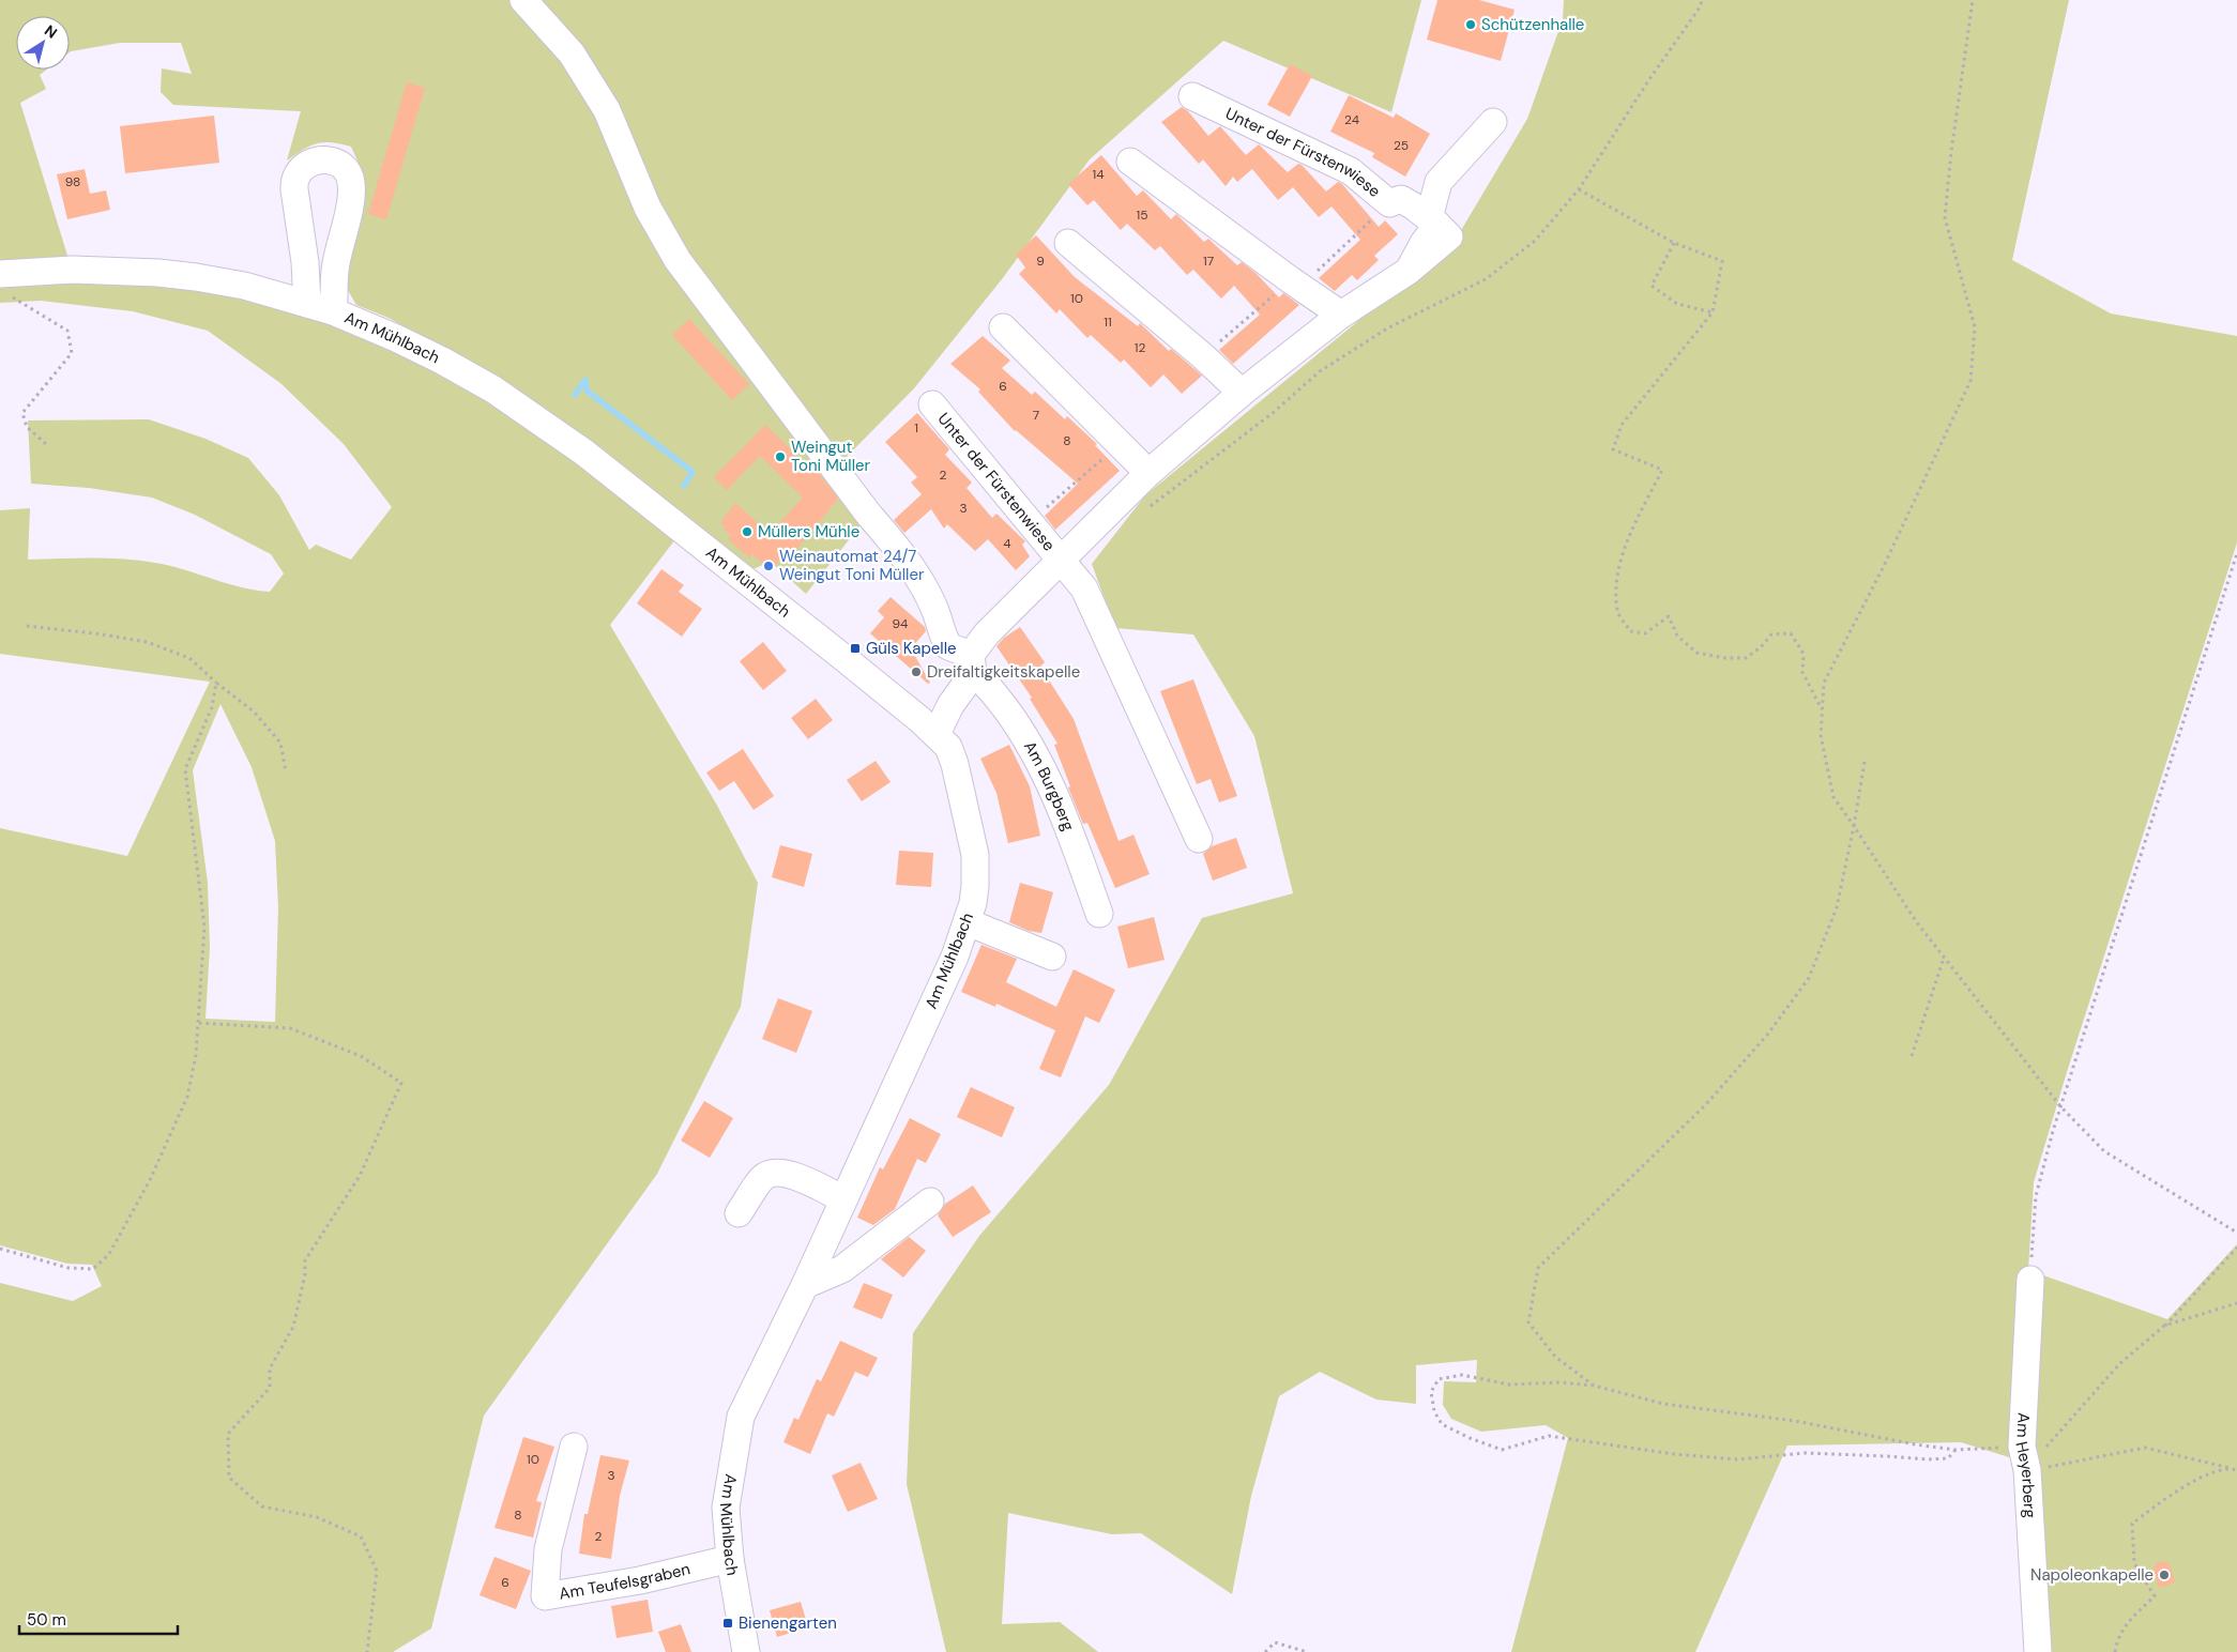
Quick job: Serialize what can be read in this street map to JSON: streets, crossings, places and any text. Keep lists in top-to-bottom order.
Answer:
{
  "streets": {
    "street": [
      "Unter der Fürstenwiese",
      "Am Mühlbach",
      "Am Burgberg",
      "Am Heyerberg",
      "Am Teufelsgraben"
    ]
  },
  "crossings": [
    ["Unter der Fürstenwiese", "Am Mühlbach"],
    ["Unter der Fürstenwiese", "Am Burgberg"],
    ["Am Mühlbach", "Am Teufelsgraben"]
  ],
  "places": {
    "other": [
      "Schützenhalle",
      "Weingut Toni Müller",
      "Müllers Mühle",
      "Weinautomat 24/7 Weingut Toni Müller",
      "Dreifaltigkeitskapelle",
      "Napoleonkapelle"
    ],
    "transit": ["Güls Kapelle", "Bienengarten"]
  },
  "house_numbers": [
    "24",
    "25",
    "14",
    "98",
    "15",
    "9",
    "17",
    "10",
    "11",
    "12",
    "6",
    "7",
    "1",
    "8",
    "2",
    "3",
    "4",
    "94",
    "10",
    "3",
    "8",
    "2",
    "6"
  ],
  "scale_bar": "50 m",
  "north": "top right"
}
